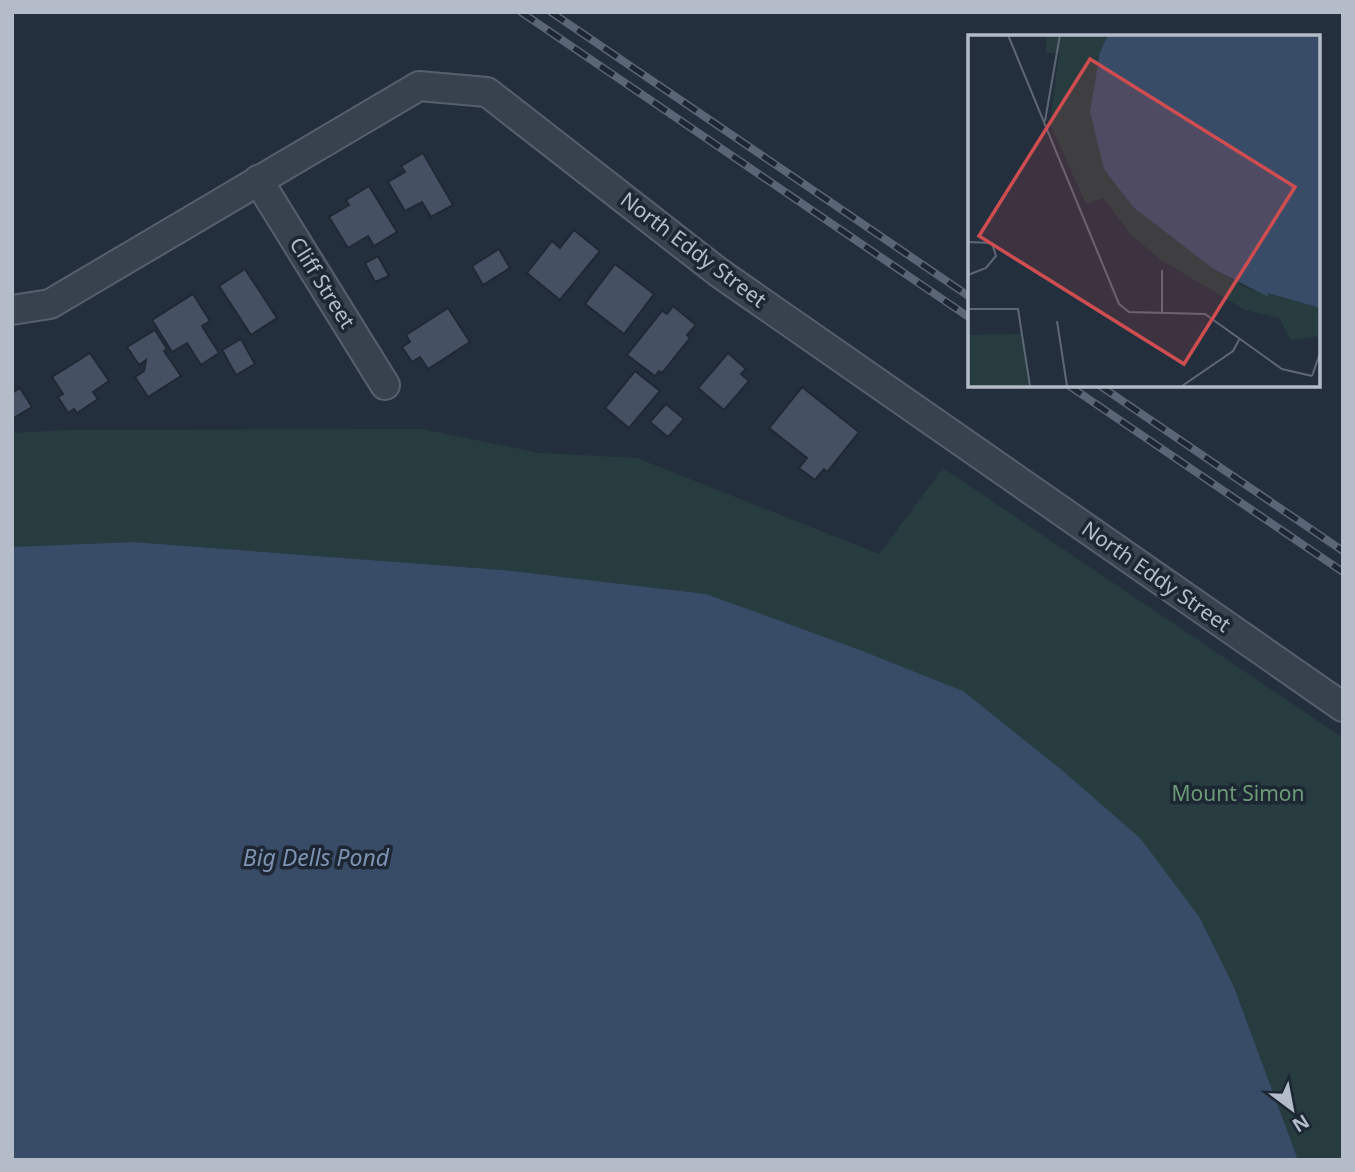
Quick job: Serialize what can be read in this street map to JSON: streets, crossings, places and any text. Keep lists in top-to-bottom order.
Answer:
{
  "streets": {
    "street": ["North Eddy Street", "Cliff Street"]
  },
  "crossings": [
    ["North Eddy Street", "Cliff Street"]
  ],
  "water": ["Big Dells Pond"],
  "parks": ["Mount Simon"],
  "north": "bottom right"
}
